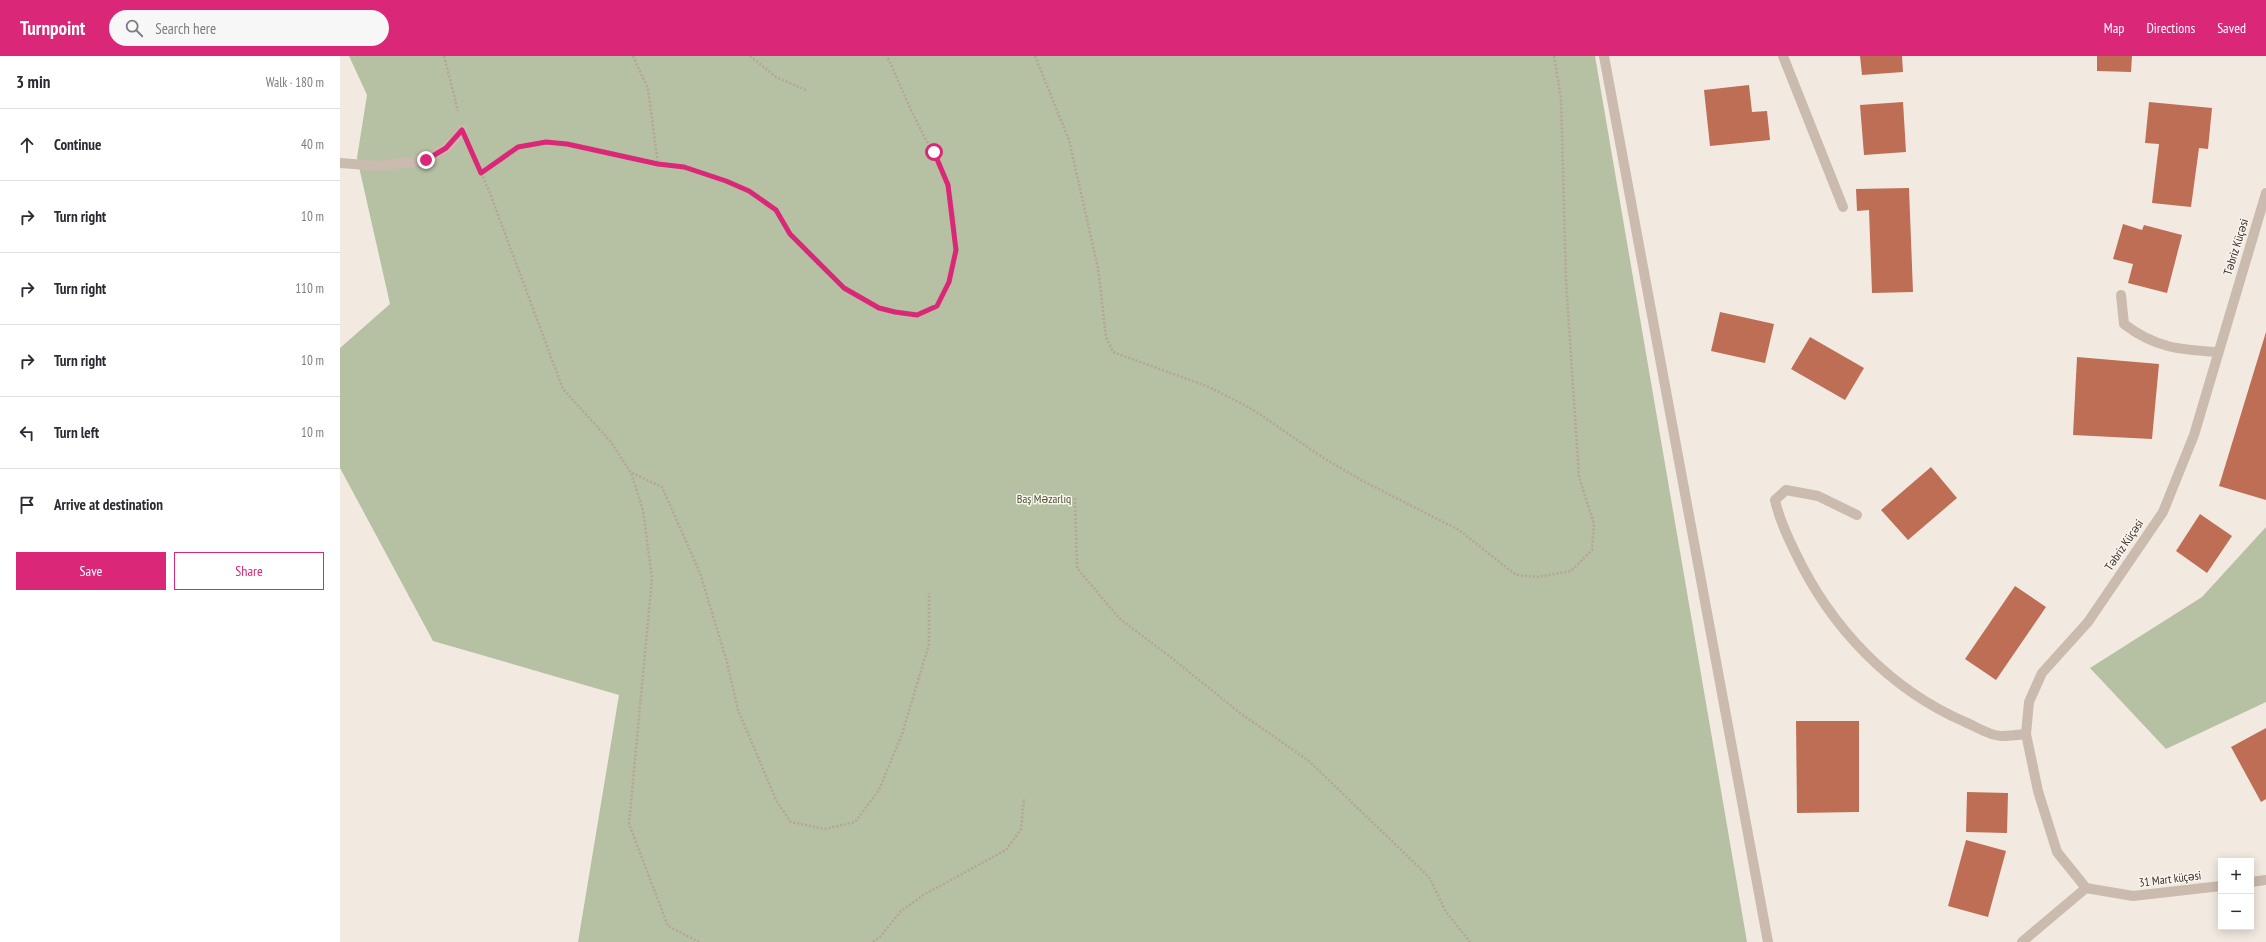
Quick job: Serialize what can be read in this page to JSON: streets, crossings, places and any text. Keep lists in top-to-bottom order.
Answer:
{
  "streets": {
    "street": ["Təbriz Küçəsi", "31 Mart küçəsi"]
  },
  "crossings": [
    ["Təbriz Küçəsi", "31 Mart küçəsi"]
  ],
  "parks": ["Baş Məzarlıq"],
  "page": {
    "header": "Turnpoint",
    "search": "Search here",
    "nav": ["Map", "Directions", "Saved"],
    "heading": ["3 min", "Walk · 180 m"],
    "list": [
      ["Continue", "40 m"],
      ["Turn right", "10 m"],
      ["Turn right", "110 m"],
      ["Turn right", "10 m"],
      ["Turn left", "10 m"],
      "Arrive at destination"
    ],
    "buttons": ["Save", "Share"],
    "map_buttons": ["+", "−"]
  }
}
